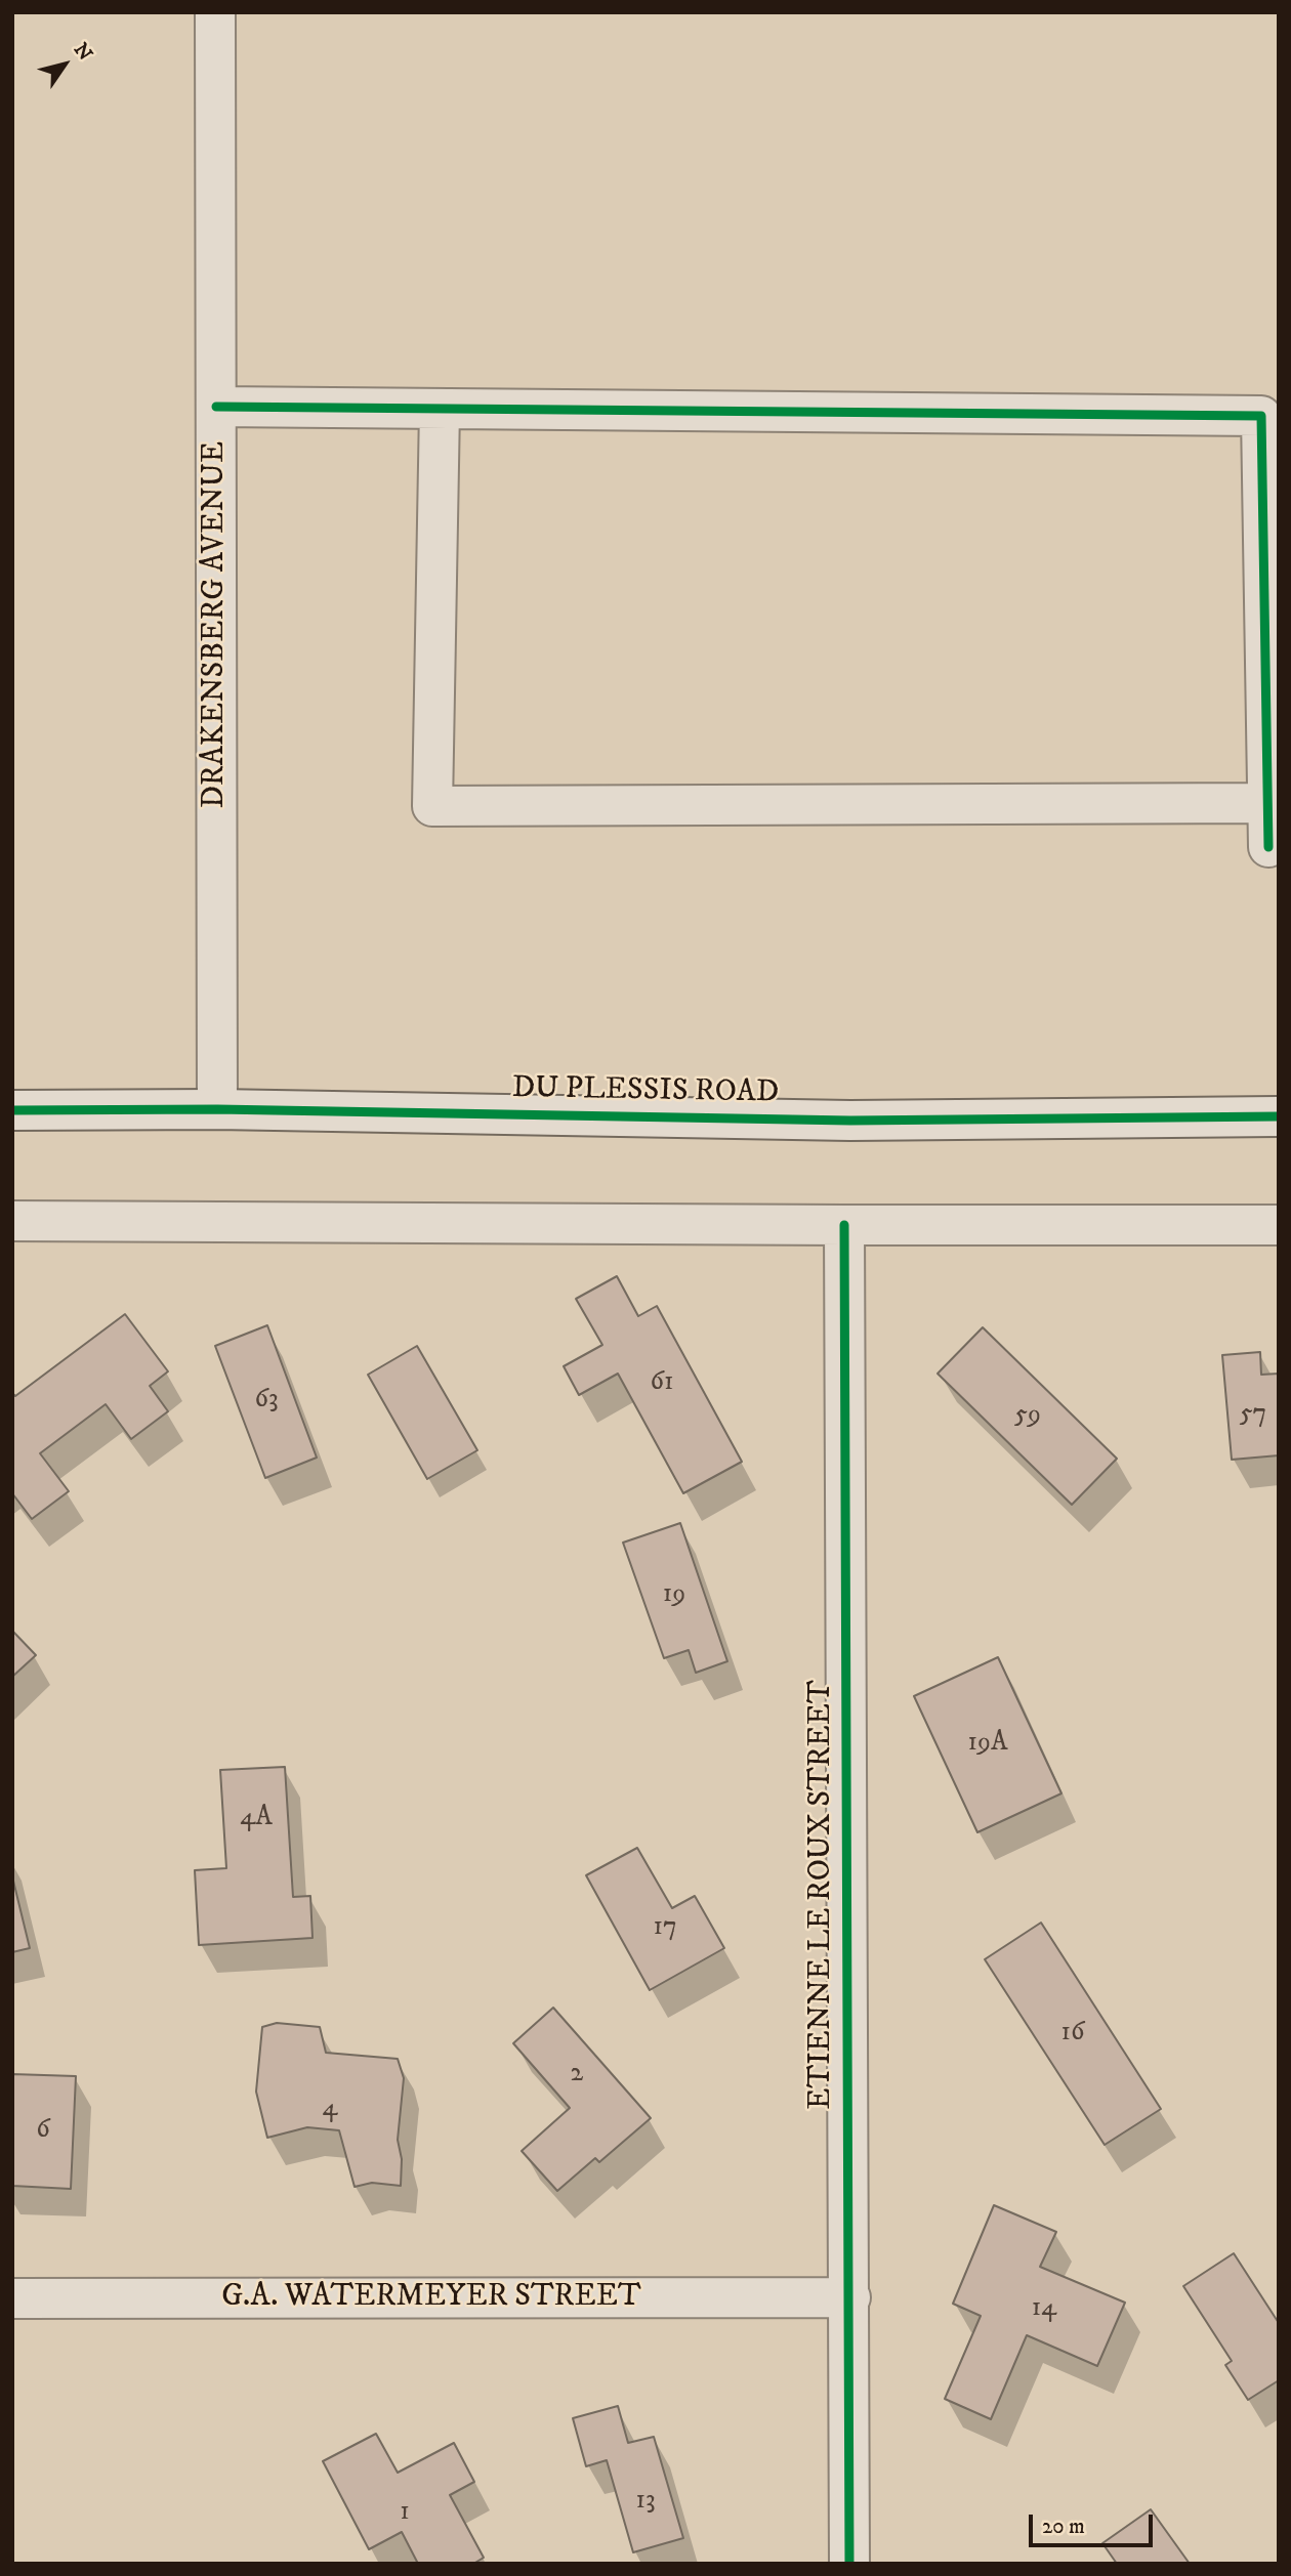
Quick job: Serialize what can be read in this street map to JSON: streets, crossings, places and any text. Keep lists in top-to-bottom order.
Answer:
{
  "streets": {
    "street": [
      "DRAKENSBERG AVENUE",
      "DU PLESSIS ROAD",
      "ETIENNE LE ROUX STREET",
      "G.A. WATERMEYER STREET"
    ]
  },
  "crossings": [
    ["DRAKENSBERG AVENUE", "DU PLESSIS ROAD"],
    ["ETIENNE LE ROUX STREET", "G.A. WATERMEYER STREET"]
  ],
  "house_numbers": [
    "61",
    "63",
    "57",
    "59",
    "19",
    "19A",
    "4A",
    "17",
    "16",
    "2",
    "4",
    "6",
    "14",
    "13",
    "1"
  ],
  "scale_bar": "20 m",
  "north": "top right"
}
